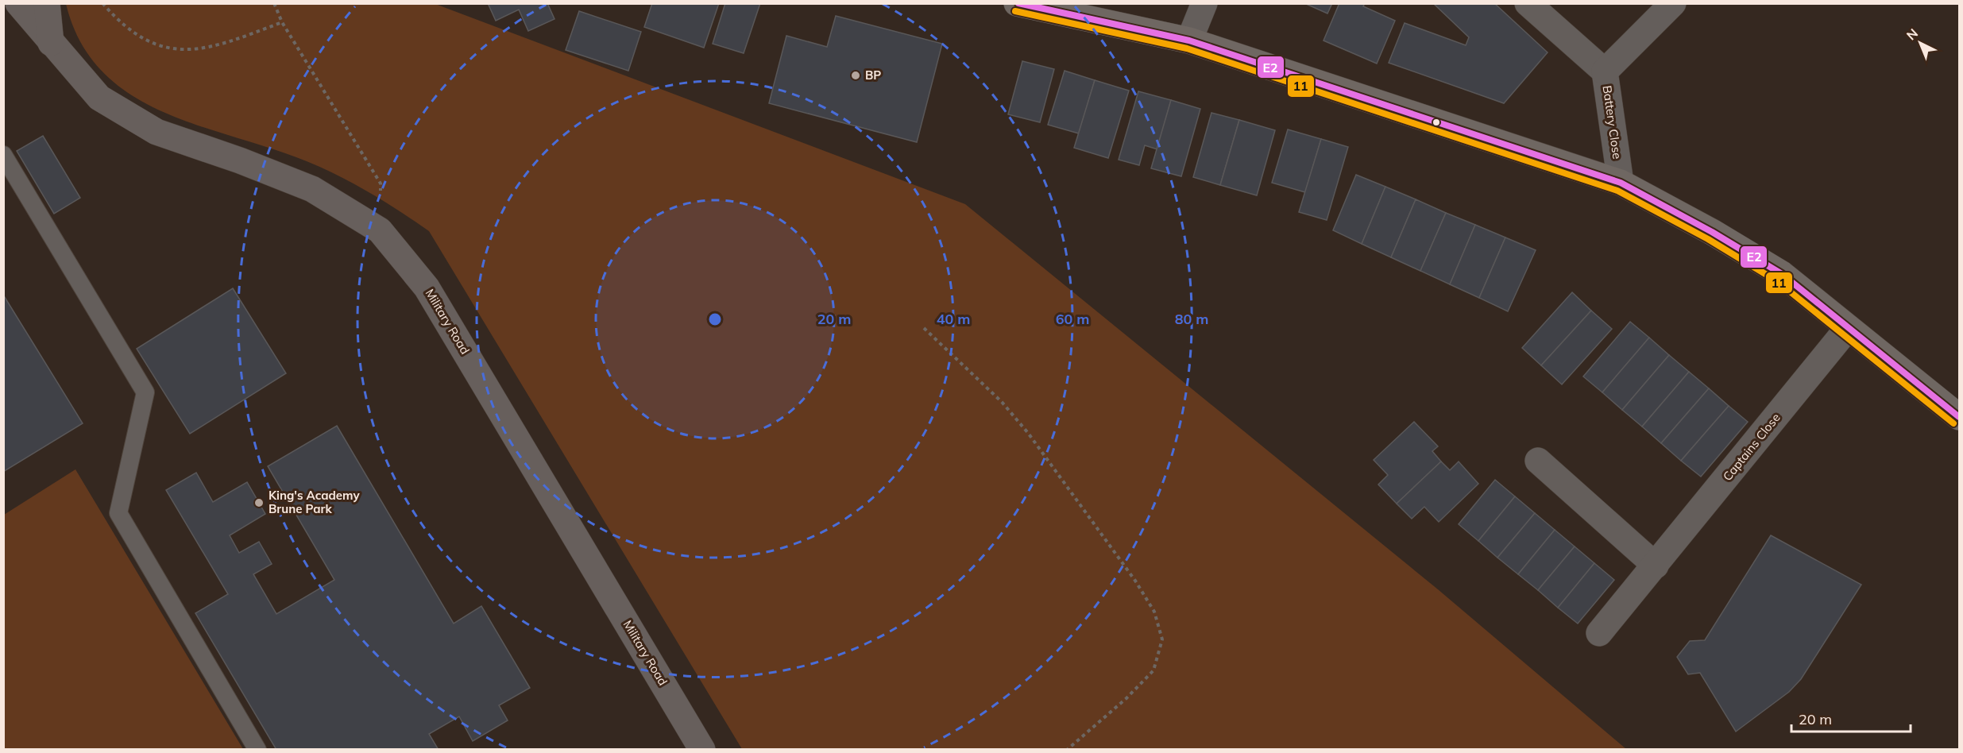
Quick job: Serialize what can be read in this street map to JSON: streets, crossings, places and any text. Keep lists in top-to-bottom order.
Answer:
{
  "streets": {
    "street": ["Battery Close", "Military Road", "Captains Close"]
  },
  "places": ["BP", "King's Academy Brune Park"],
  "lines": ["transit line E2", "transit line 11"],
  "scale_bar": "20 m",
  "north": "top left",
  "rings": [
    "20 m",
    "40 m",
    "60 m",
    "80 m"
  ]
}
